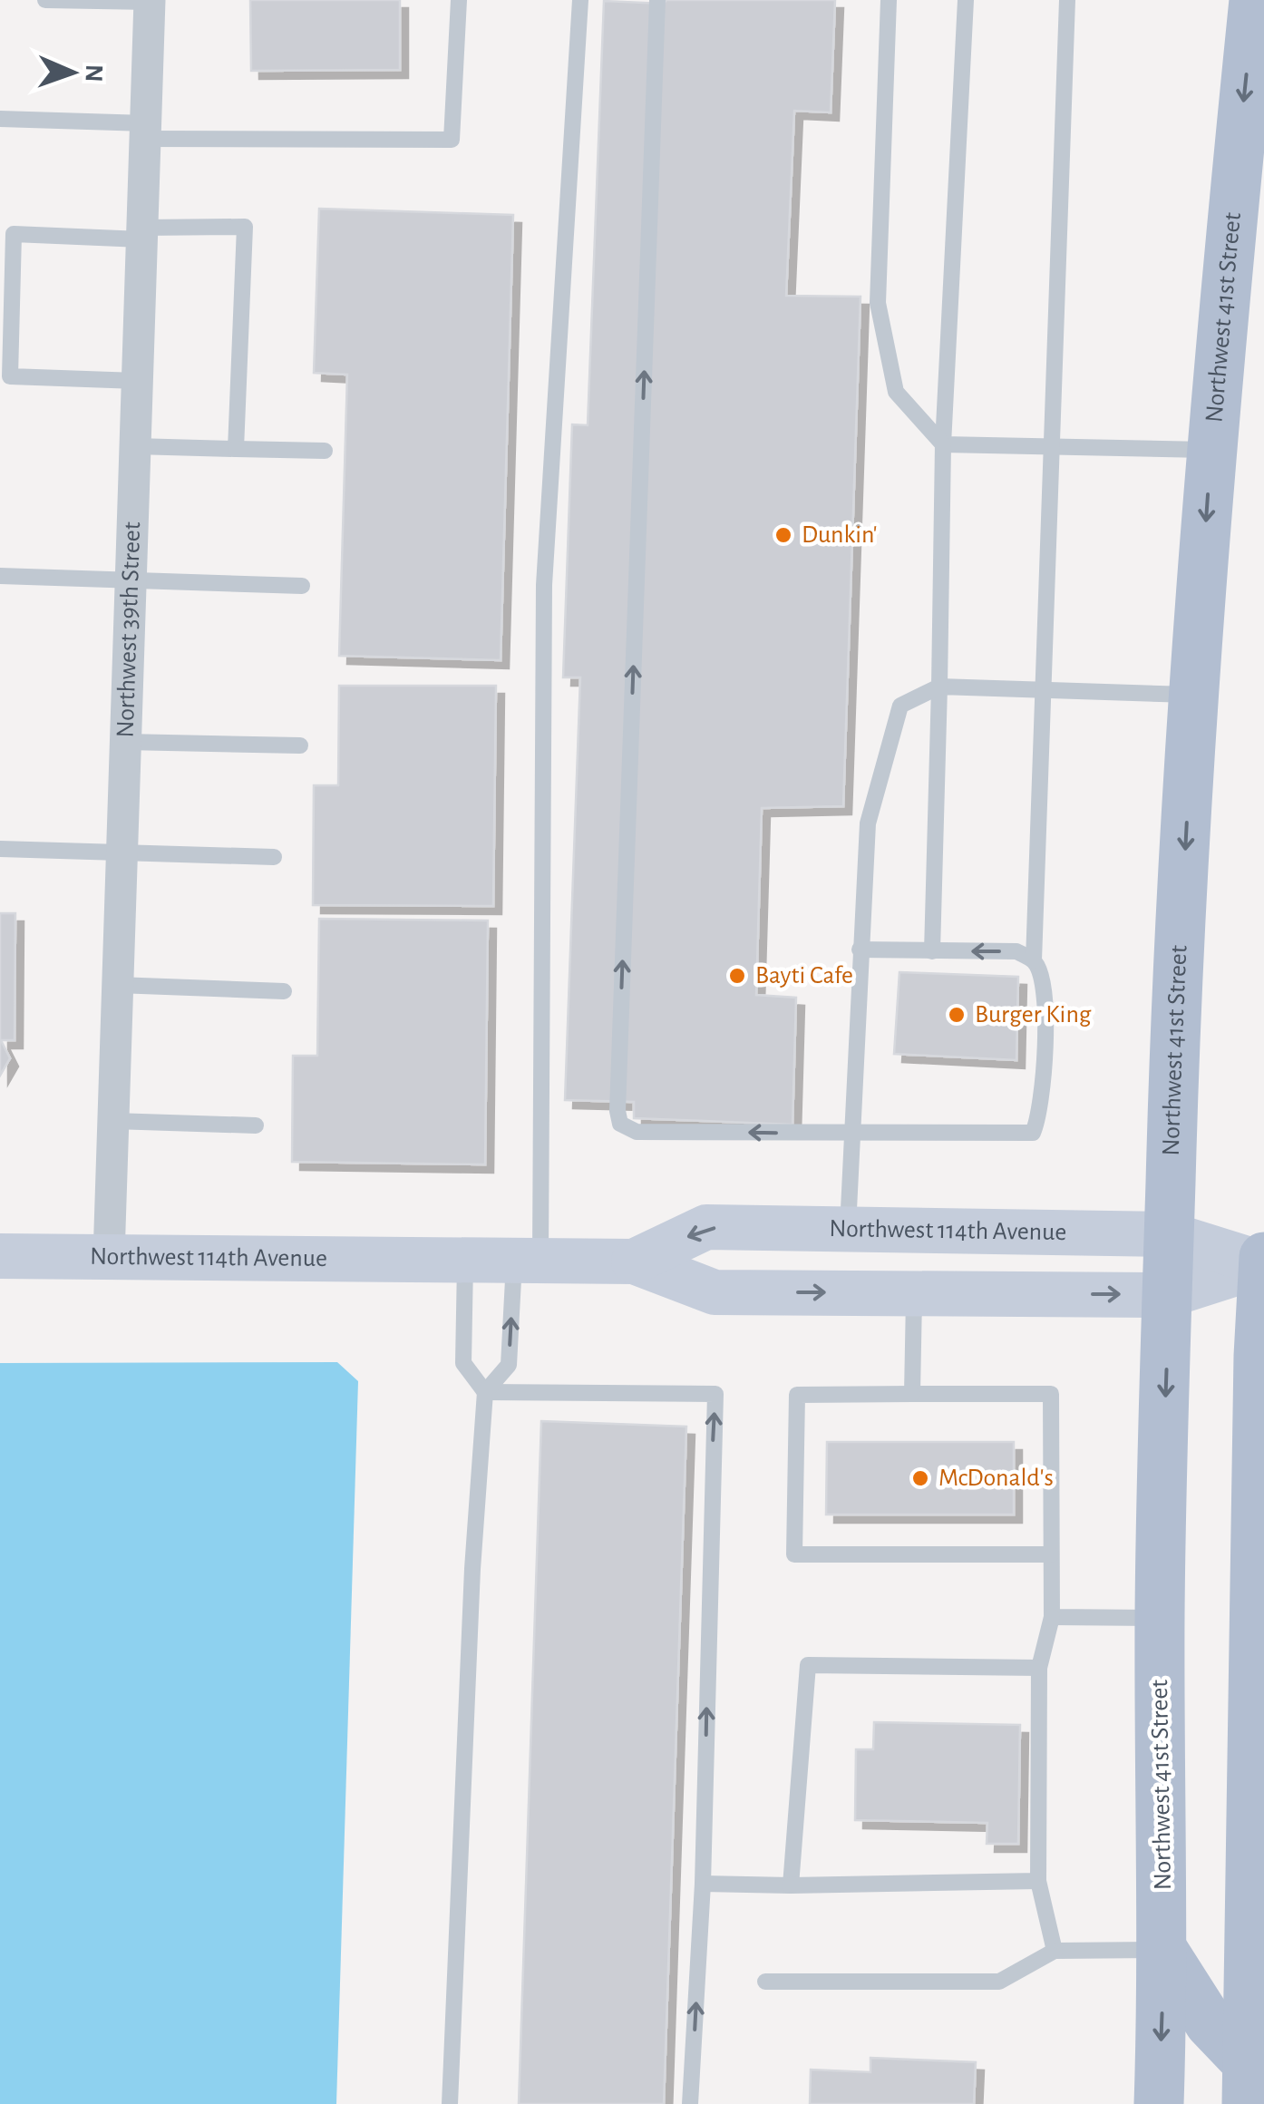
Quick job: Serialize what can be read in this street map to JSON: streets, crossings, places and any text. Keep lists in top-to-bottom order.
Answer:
{
  "streets": {
    "main road": ["Northwest 41st Street"],
    "street": ["Northwest 39th Street", "Northwest 114th Avenue"]
  },
  "crossings": [
    ["Northwest 41st Street", "Northwest 114th Avenue"],
    ["Northwest 39th Street", "Northwest 114th Avenue"]
  ],
  "one_way": ["Northwest 41st Street"],
  "places": [
    "Dunkin'",
    "Bayti Cafe",
    "Burger King",
    "McDonald's"
  ],
  "north": "right"
}
